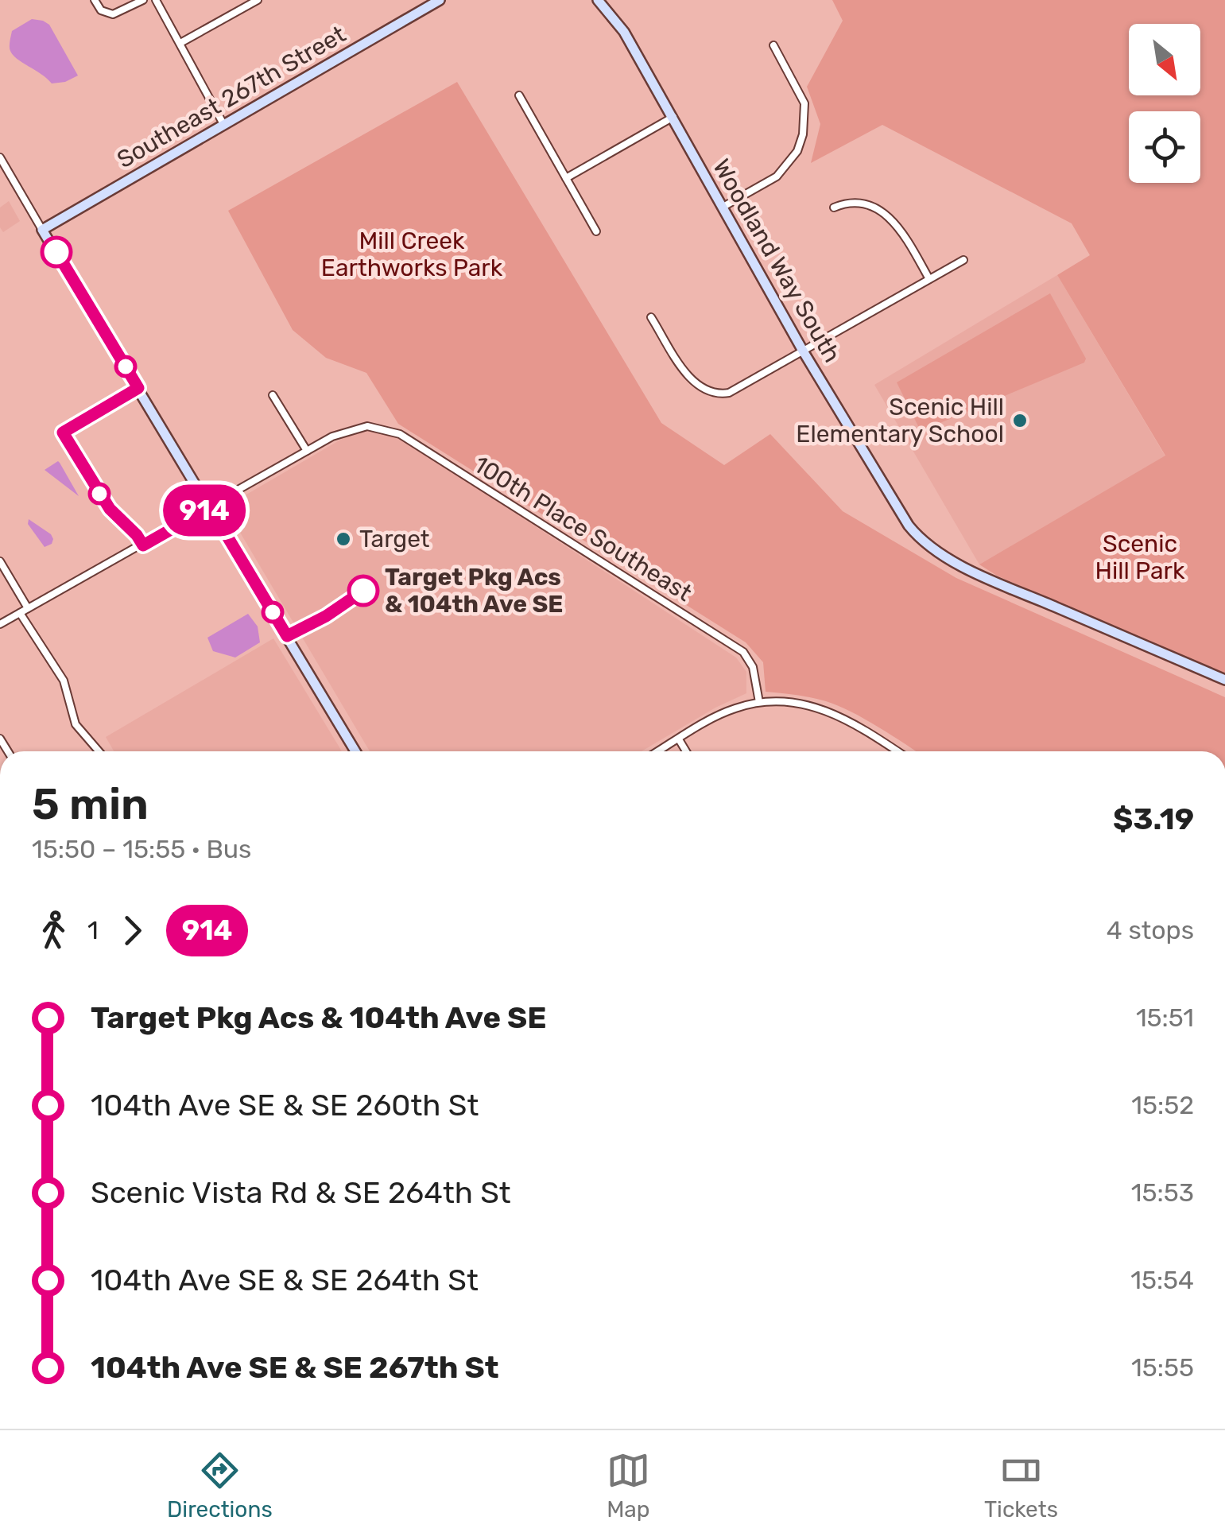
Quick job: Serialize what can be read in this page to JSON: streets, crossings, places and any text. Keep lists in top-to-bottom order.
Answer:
{
  "streets": {
    "street": ["Southeast 267th Street", "Woodland Way South", "100th Place Southeast"]
  },
  "parks": ["Mill Creek Earthworks Park", "Scenic Hill Park"],
  "places": ["Scenic Hill Elementary School", "Target", "Target Pkg Acs & 104th Ave SE"],
  "lines": ["bus line 914"],
  "north": "bottom right",
  "page": {
    "on_map": "914",
    "heading": ["5 min", "15:50 – 15:55 · Bus", "$3.19"],
    "legs": ["1", "914", "4 stops"],
    "list": [
      {
        "name": "Target Pkg Acs & 104th Ave SE",
        "value": "15:51"
      },
      {
        "name": "104th Ave SE & SE 260th St",
        "value": "15:52"
      },
      {
        "name": "Scenic Vista Rd & SE 264th St",
        "value": "15:53"
      },
      {
        "name": "104th Ave SE & SE 264th St",
        "value": "15:54"
      },
      {
        "name": "104th Ave SE & SE 267th St",
        "value": "15:55"
      }
    ],
    "tabs": ["Directions", "Map", "Tickets"]
  }
}
